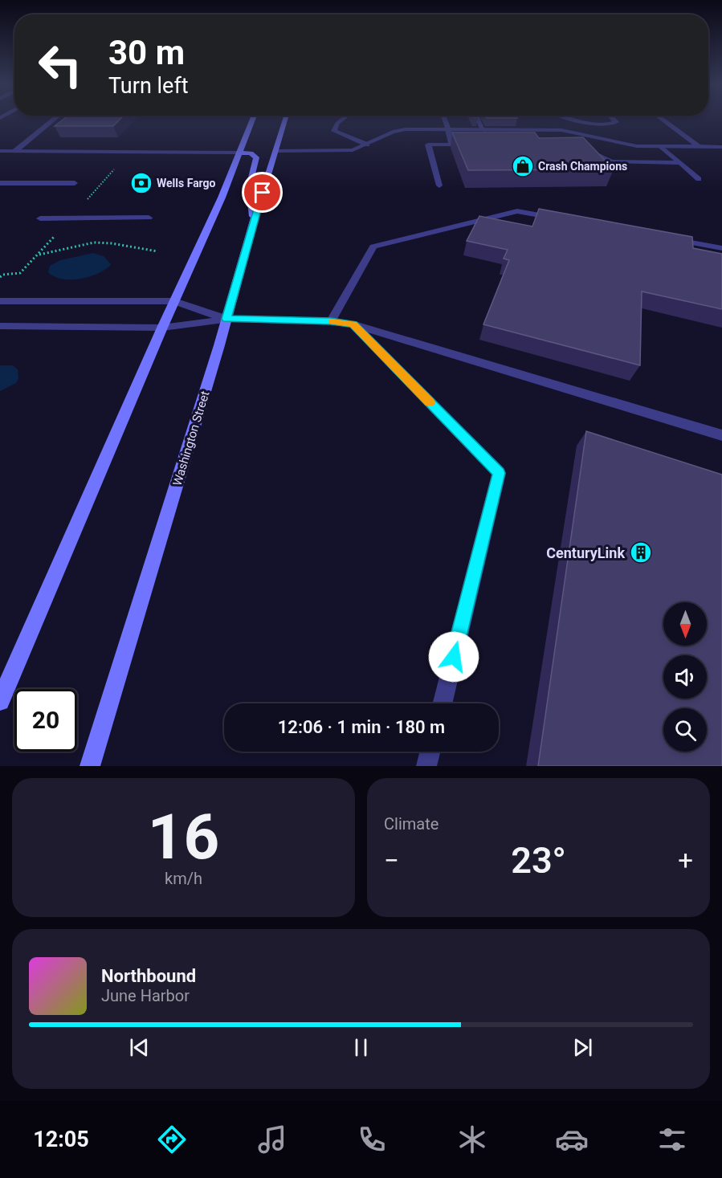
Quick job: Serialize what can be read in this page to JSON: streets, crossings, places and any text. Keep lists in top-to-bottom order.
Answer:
{
  "streets": {
    "main road": ["Washington Street"]
  },
  "places": {
    "shop": ["Crash Champions"],
    "bank": ["Wells Fargo"],
    "building": ["CenturyLink"]
  },
  "north": "bottom",
  "page": {
    "turn": ["30 m", "Turn left"],
    "limit": "20",
    "trip": "12:06 · 1 min · 180 m",
    "tile": [
      ["16", "km/h"],
      "Climate"
    ],
    "heat": ["−", "23°", "+"],
    "song": ["Northbound", "June Harbor"],
    "tabs": "12:05"
  }
}
